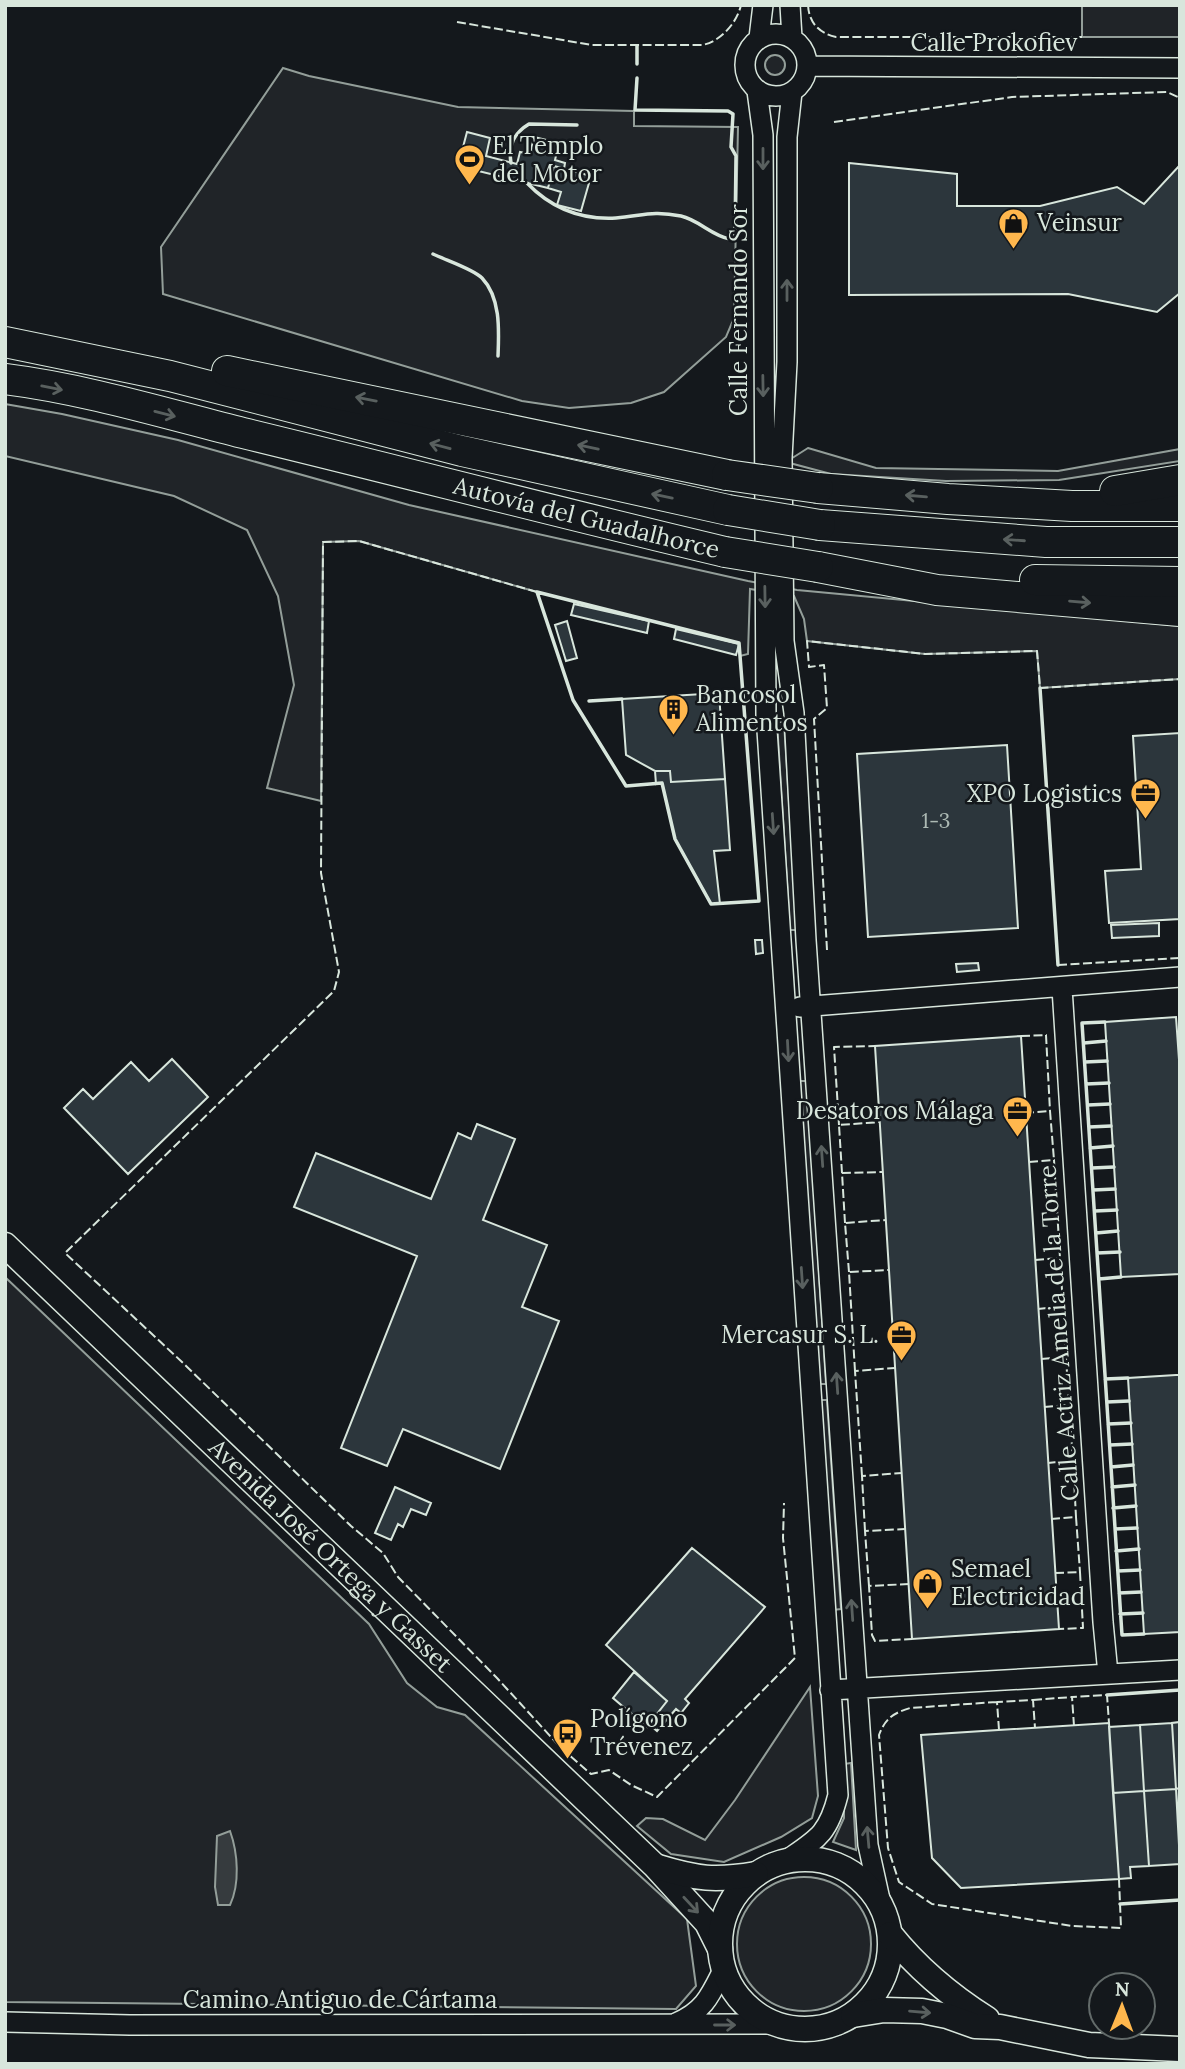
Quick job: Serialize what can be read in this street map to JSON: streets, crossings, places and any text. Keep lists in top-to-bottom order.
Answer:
{
  "streets": {
    "highway": ["Autovía del Guadalhorce"],
    "main road": ["Avenida José Ortega y Gasset"],
    "street": [
      "Calle Prokofiev",
      "Calle Fernando Sor",
      "Calle Actriz Amelia de la Torre",
      "Camino Antiguo de Cártama"
    ]
  },
  "crossings": [
    ["Calle Prokofiev", "Calle Fernando Sor"],
    ["Avenida José Ortega y Gasset", "Camino Antiguo de Cártama"]
  ],
  "places": {
    "sports": ["El Templo del Motor"],
    "shop": ["Veinsur", "Semael Electricidad"],
    "building": ["Bancosol Alimentos"],
    "office": ["XPO Logistics", "Desatoros Málaga", "Mercasur S. L."],
    "bus stop": ["Polígono Trévenez"]
  },
  "house_numbers": ["1-3"],
  "north": "top"
}
